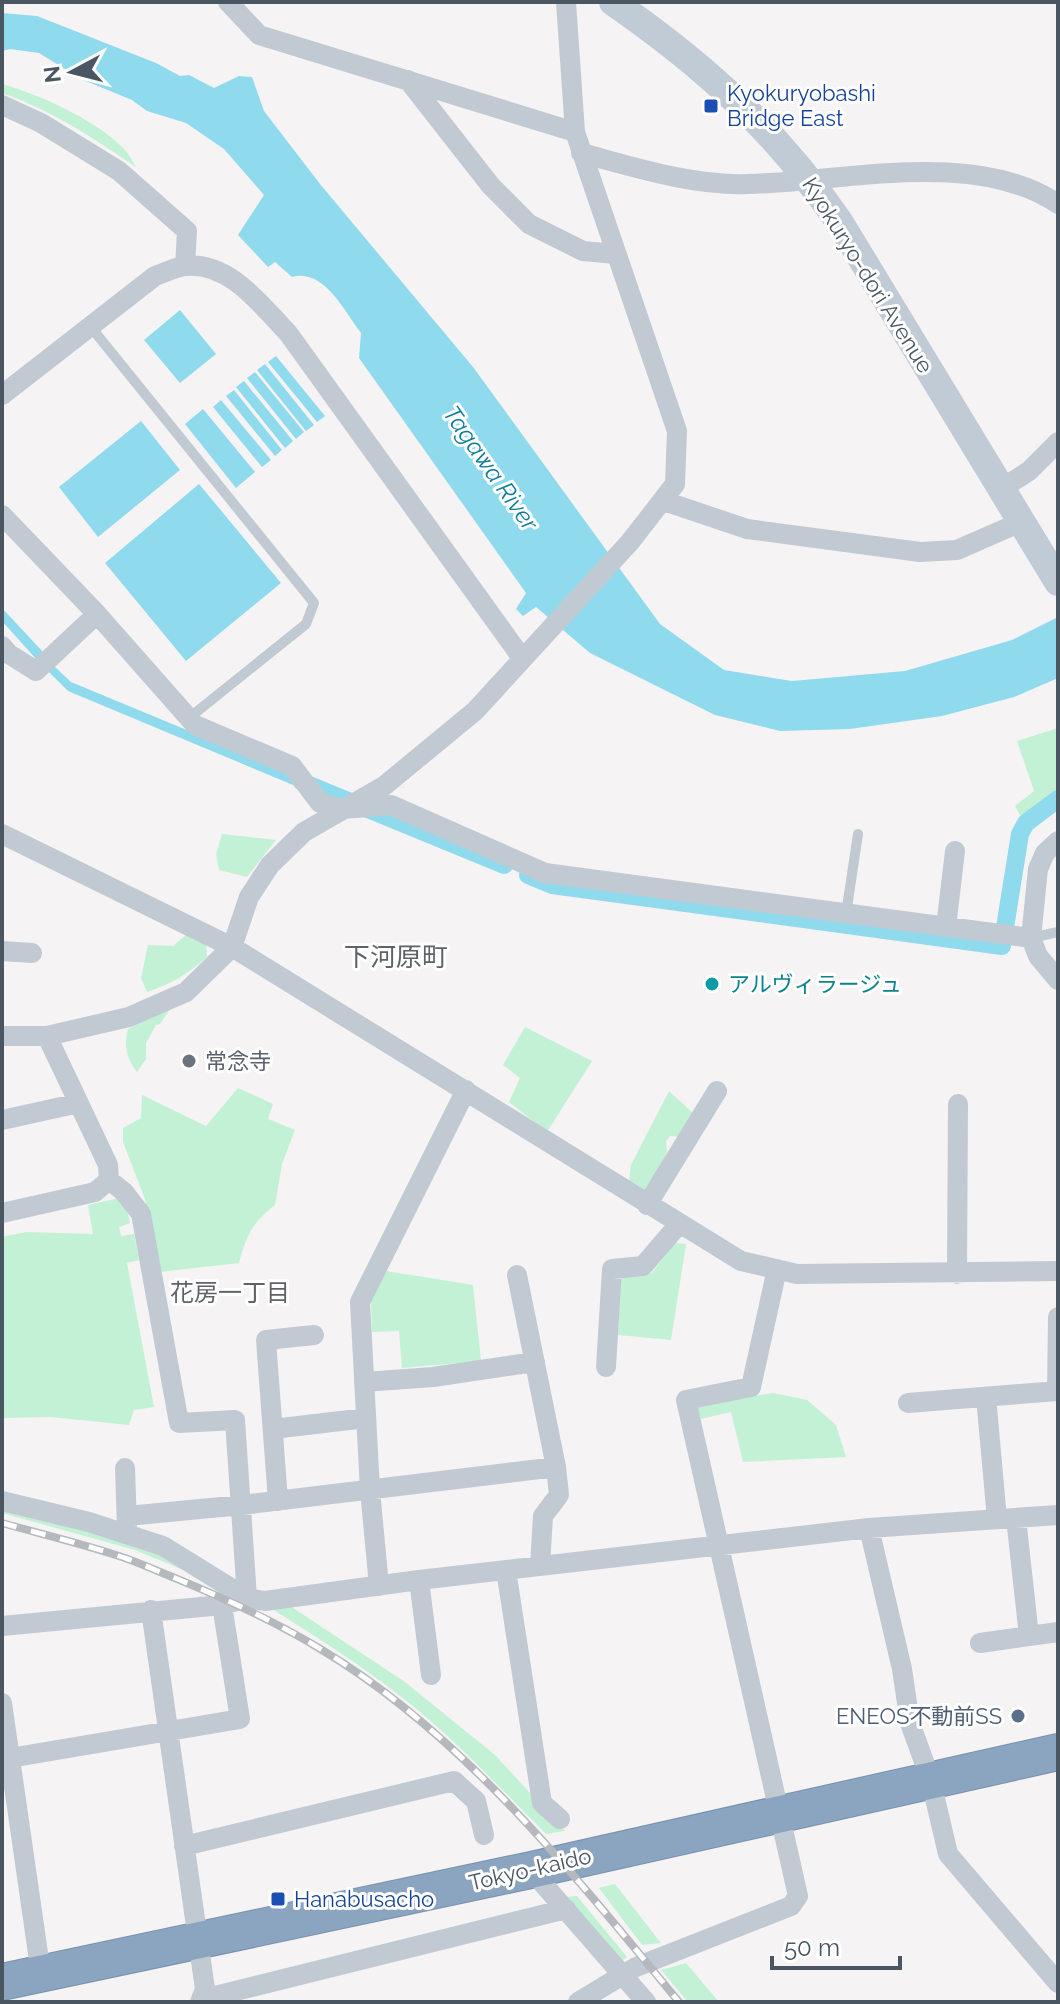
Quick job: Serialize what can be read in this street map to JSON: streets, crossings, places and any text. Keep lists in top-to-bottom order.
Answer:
{
  "streets": {
    "highway": ["Tokyo-kaido"],
    "street": ["Kyokuryo-dori Avenue"]
  },
  "districts": ["下河原町", "花房一丁目"],
  "water": ["Tagawa River"],
  "places": {
    "transit": ["Kyokuryobashi Bridge East", "Hanabusacho"],
    "other": ["アルヴィラージュ", "常念寺", "ENEOS不動前SS"]
  },
  "scale_bar": "50 m",
  "north": "left"
}
